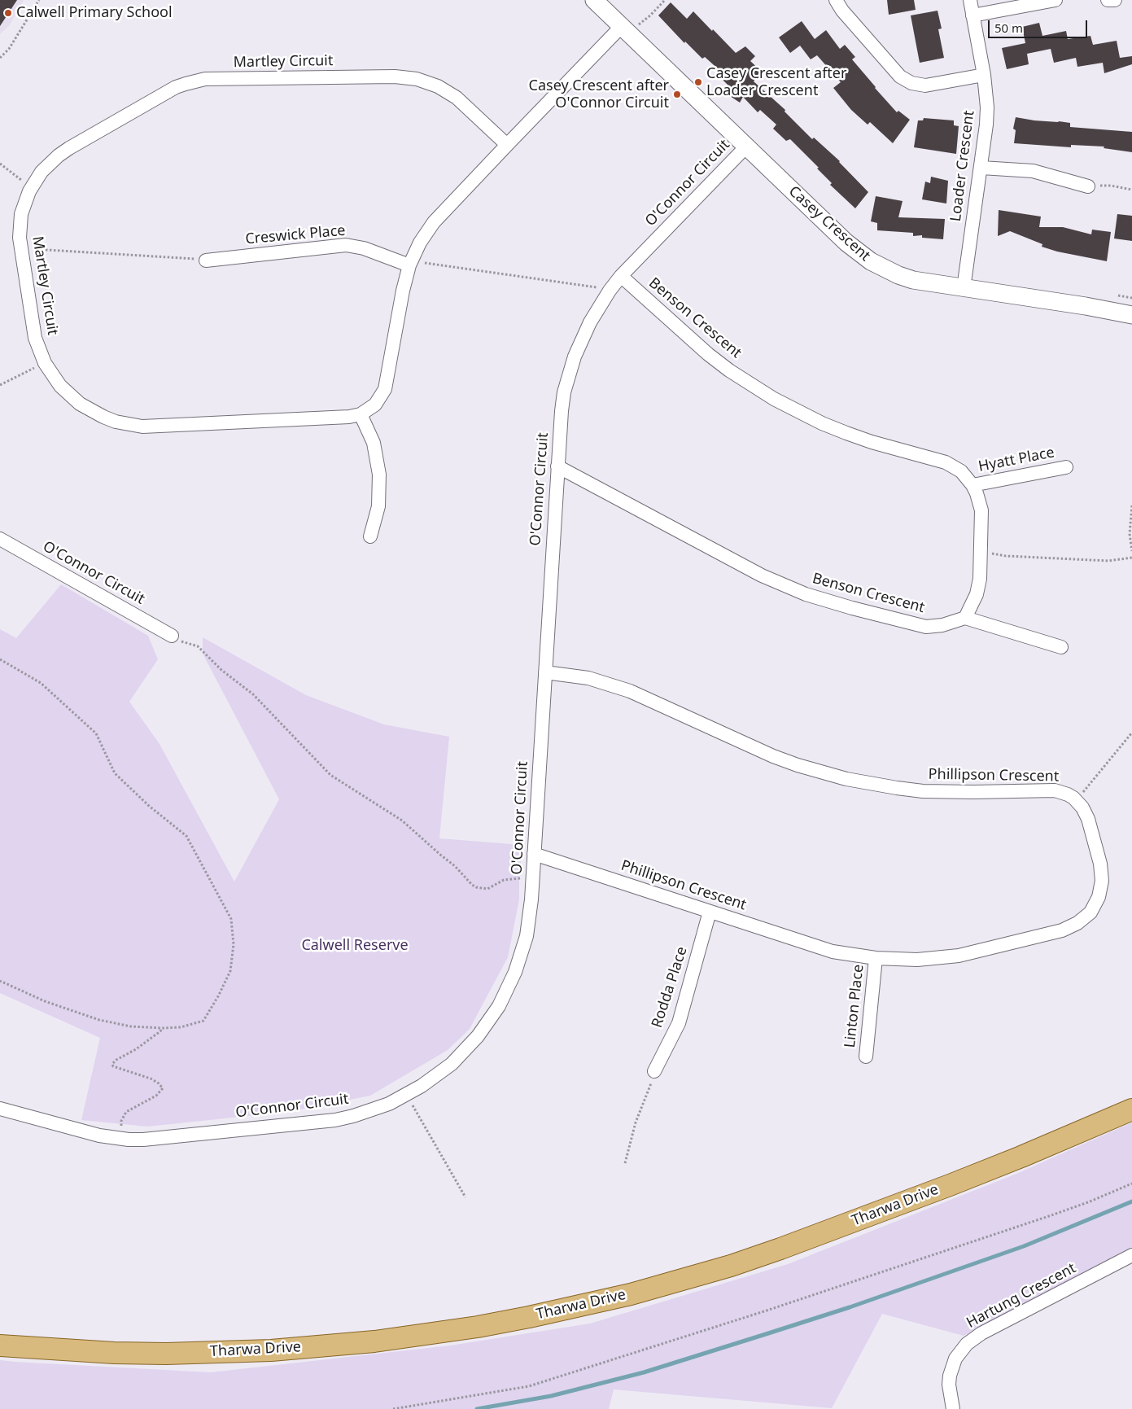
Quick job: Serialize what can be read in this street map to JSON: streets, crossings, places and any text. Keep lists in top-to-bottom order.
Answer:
{
  "streets": {
    "main road": ["Tharwa Drive"],
    "street": [
      "Martley Circuit",
      "Loader Crescent",
      "O'Connor Circuit",
      "Casey Crescent",
      "Creswick Place",
      "Benson Crescent",
      "Hyatt Place",
      "Phillipson Crescent",
      "Rodda Place",
      "Linton Place",
      "Hartung Crescent"
    ]
  },
  "crossings": [
    ["Martley Circuit", "Casey Crescent"],
    ["Martley Circuit", "Creswick Place"],
    ["Loader Crescent", "Casey Crescent"],
    ["O'Connor Circuit", "Casey Crescent"],
    ["O'Connor Circuit", "Benson Crescent"],
    ["O'Connor Circuit", "Phillipson Crescent"],
    ["Benson Crescent", "Hyatt Place"],
    ["Phillipson Crescent", "Rodda Place"],
    ["Phillipson Crescent", "Linton Place"]
  ],
  "parks": ["Calwell Reserve"],
  "places": ["Calwell Primary School", "Casey Crescent after Loader Crescent", "Casey Crescent after O'Connor Circuit"],
  "scale_bar": "50 m"
}
